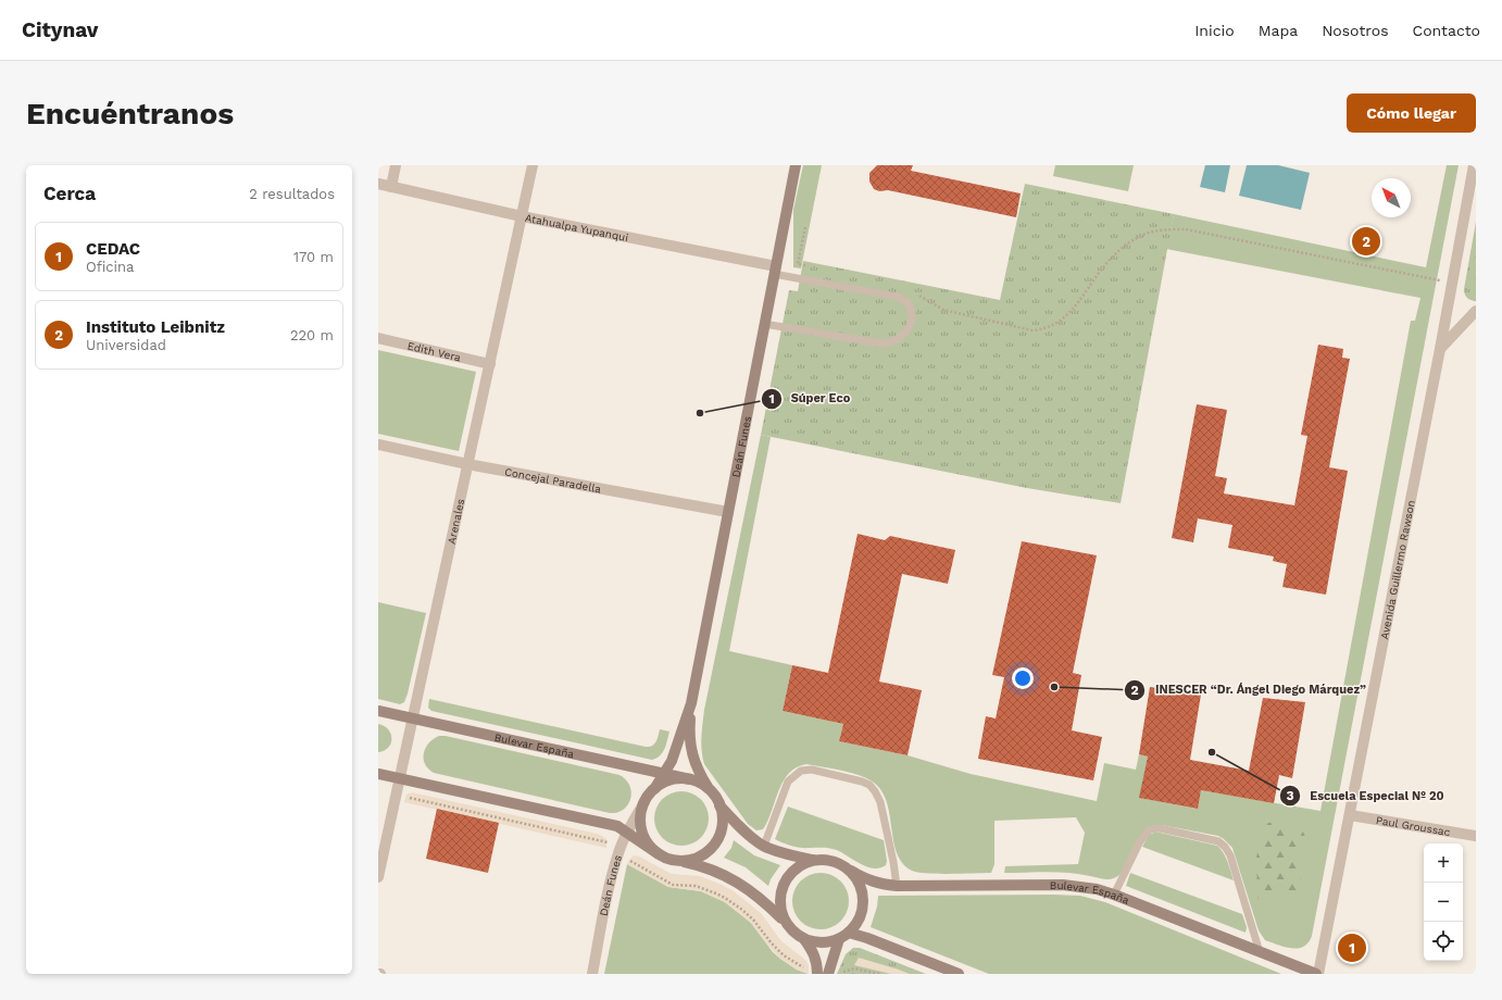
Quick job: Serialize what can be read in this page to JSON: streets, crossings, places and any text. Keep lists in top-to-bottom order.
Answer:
{
  "streets": {
    "main road": ["Deán Funes", "Bulevar España"],
    "street": [
      "Atahualpa Yupanqui",
      "Edith Vera",
      "Concejal Paradella",
      "Arenales",
      "Avenida Guillermo Rawson",
      "Paul Groussac"
    ]
  },
  "crossings": [
    ["Atahualpa Yupanqui", "Deán Funes"],
    ["Atahualpa Yupanqui", "Arenales"],
    ["Edith Vera", "Arenales"],
    ["Deán Funes", "Concejal Paradella"],
    ["Deán Funes", "Bulevar España"],
    ["Concejal Paradella", "Arenales"],
    ["Arenales", "Bulevar España"],
    ["Avenida Guillermo Rawson", "Bulevar España"],
    ["Avenida Guillermo Rawson", "Paul Groussac"]
  ],
  "places": ["Súper Eco", "INESCER “Dr. Ángel Diego Márquez”", "Escuela Especial Nº 20"],
  "north": "top left",
  "page": {
    "header": "Citynav",
    "nav": [
      "Inicio",
      "Mapa",
      "Nosotros",
      "Contacto"
    ],
    "buttons": "Cómo llegar",
    "title": "Encuéntranos",
    "heading": ["Cerca", "2 resultados"],
    "list": [
      {
        "mark": "1",
        "name": "CEDAC",
        "note": "Oficina",
        "value": "170 m"
      },
      {
        "mark": "2",
        "name": "Instituto Leibnitz",
        "note": "Universidad",
        "value": "220 m"
      }
    ],
    "pins": ["2", "1"],
    "map_buttons": ["+", "−"]
  }
}
